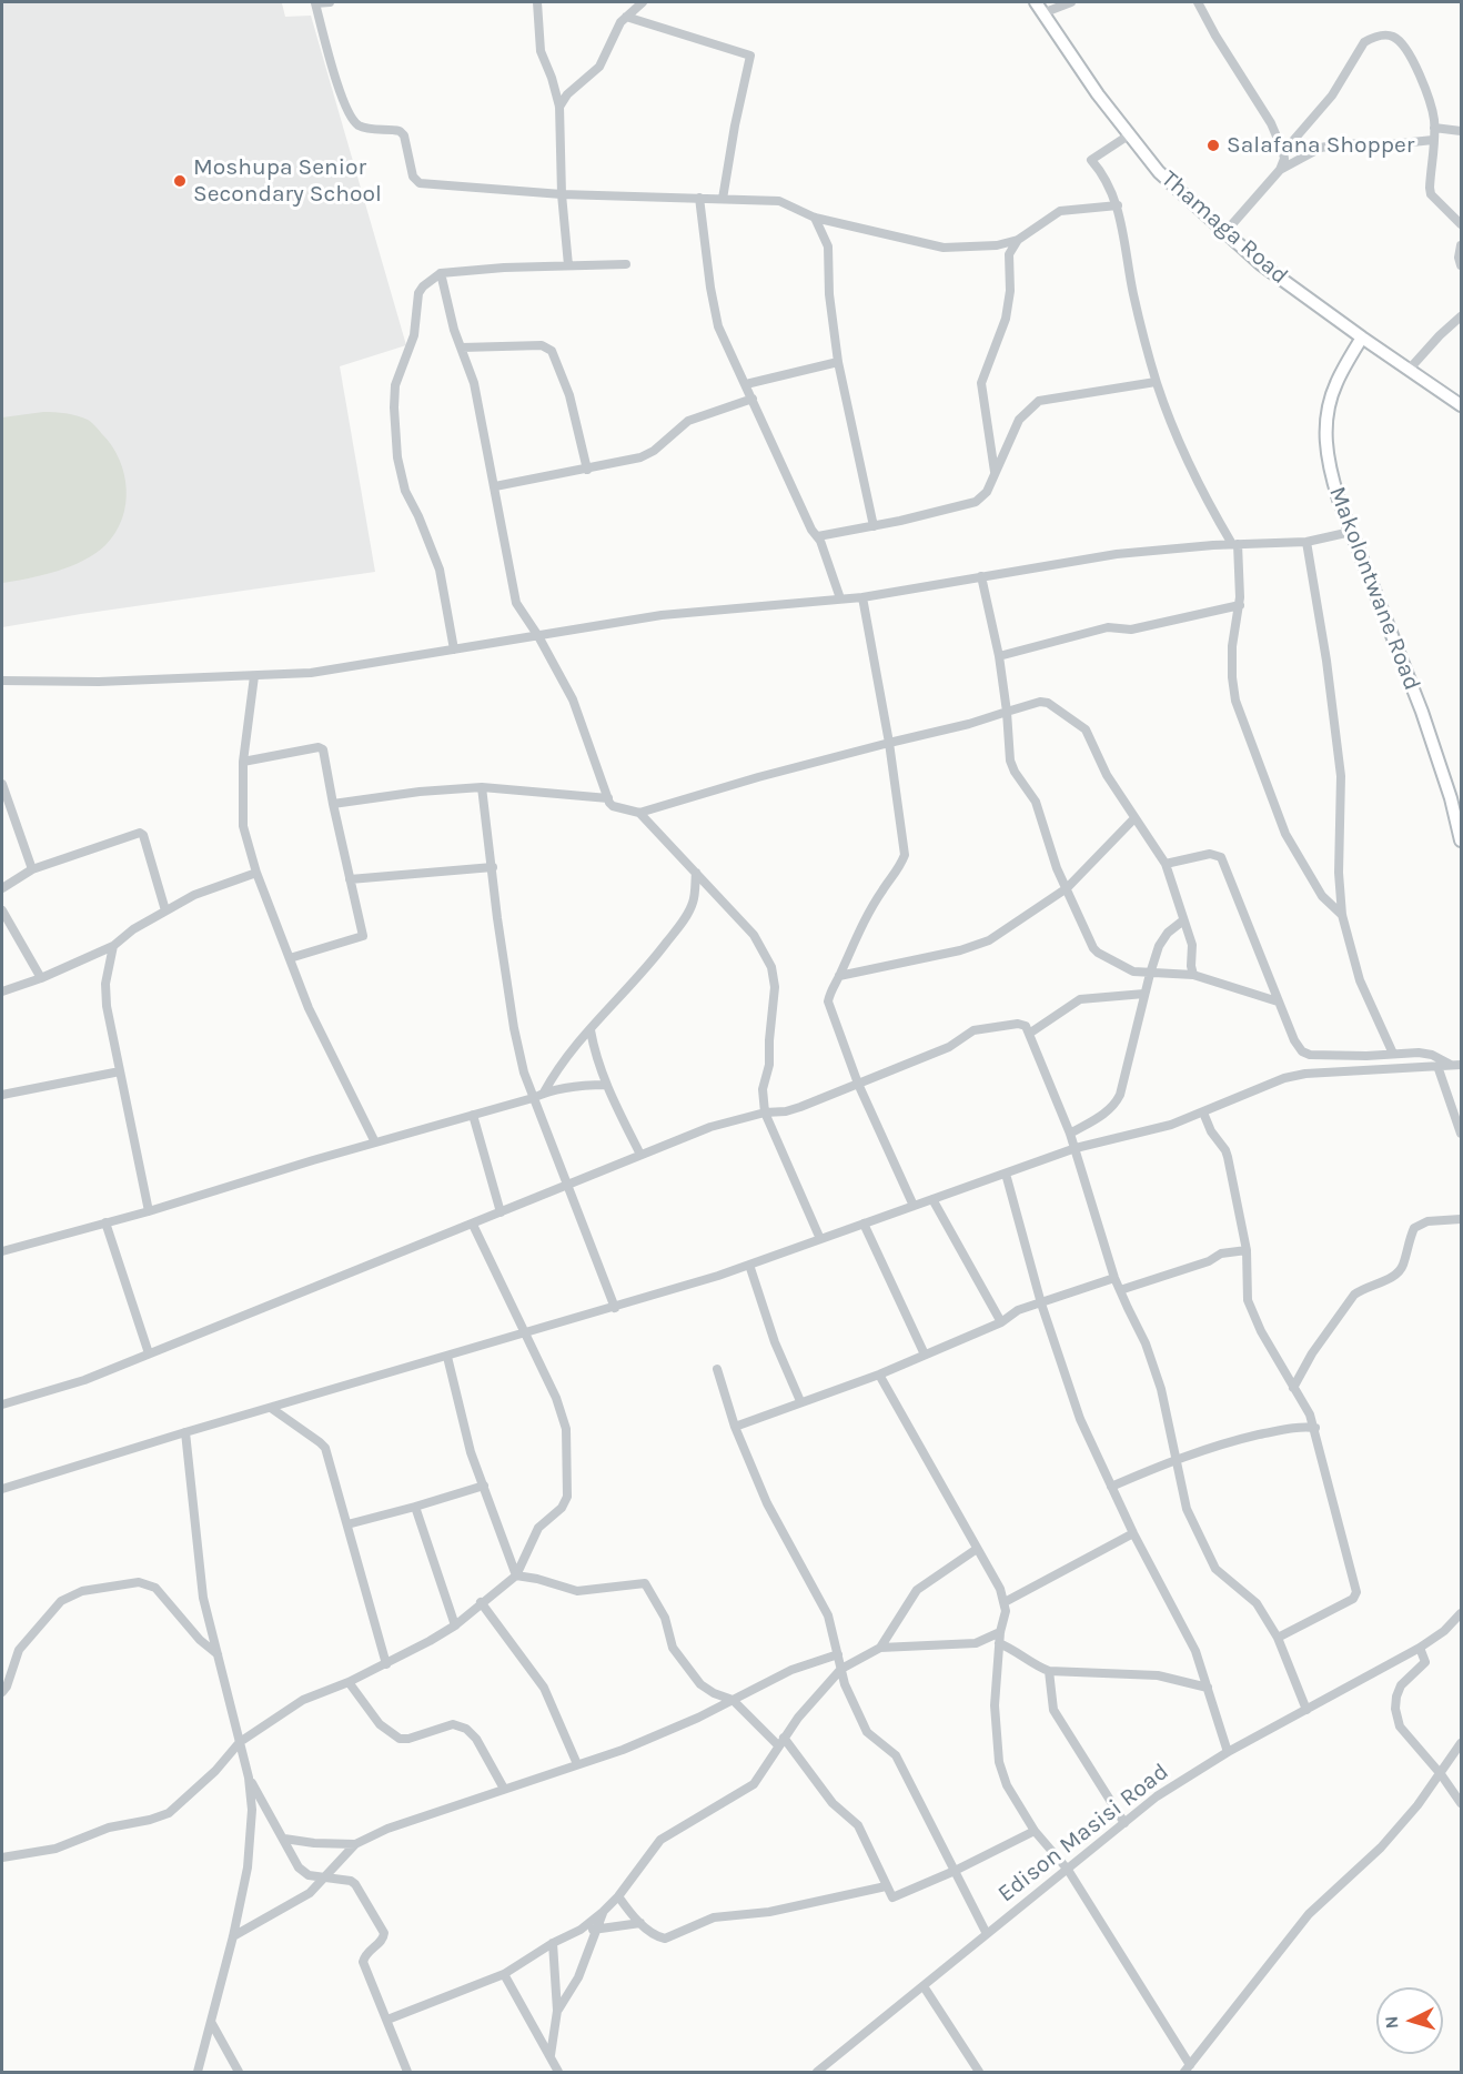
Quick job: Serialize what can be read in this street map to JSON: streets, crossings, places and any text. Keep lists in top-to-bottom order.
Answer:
{
  "streets": {
    "main road": ["Thamaga Road", "Makolontwane Road"],
    "street": ["Edison Masisi Road"]
  },
  "crossings": [
    ["Thamaga Road", "Makolontwane Road"]
  ],
  "places": ["Salafana Shopper", "Moshupa Senior Secondary School"],
  "north": "left"
}
